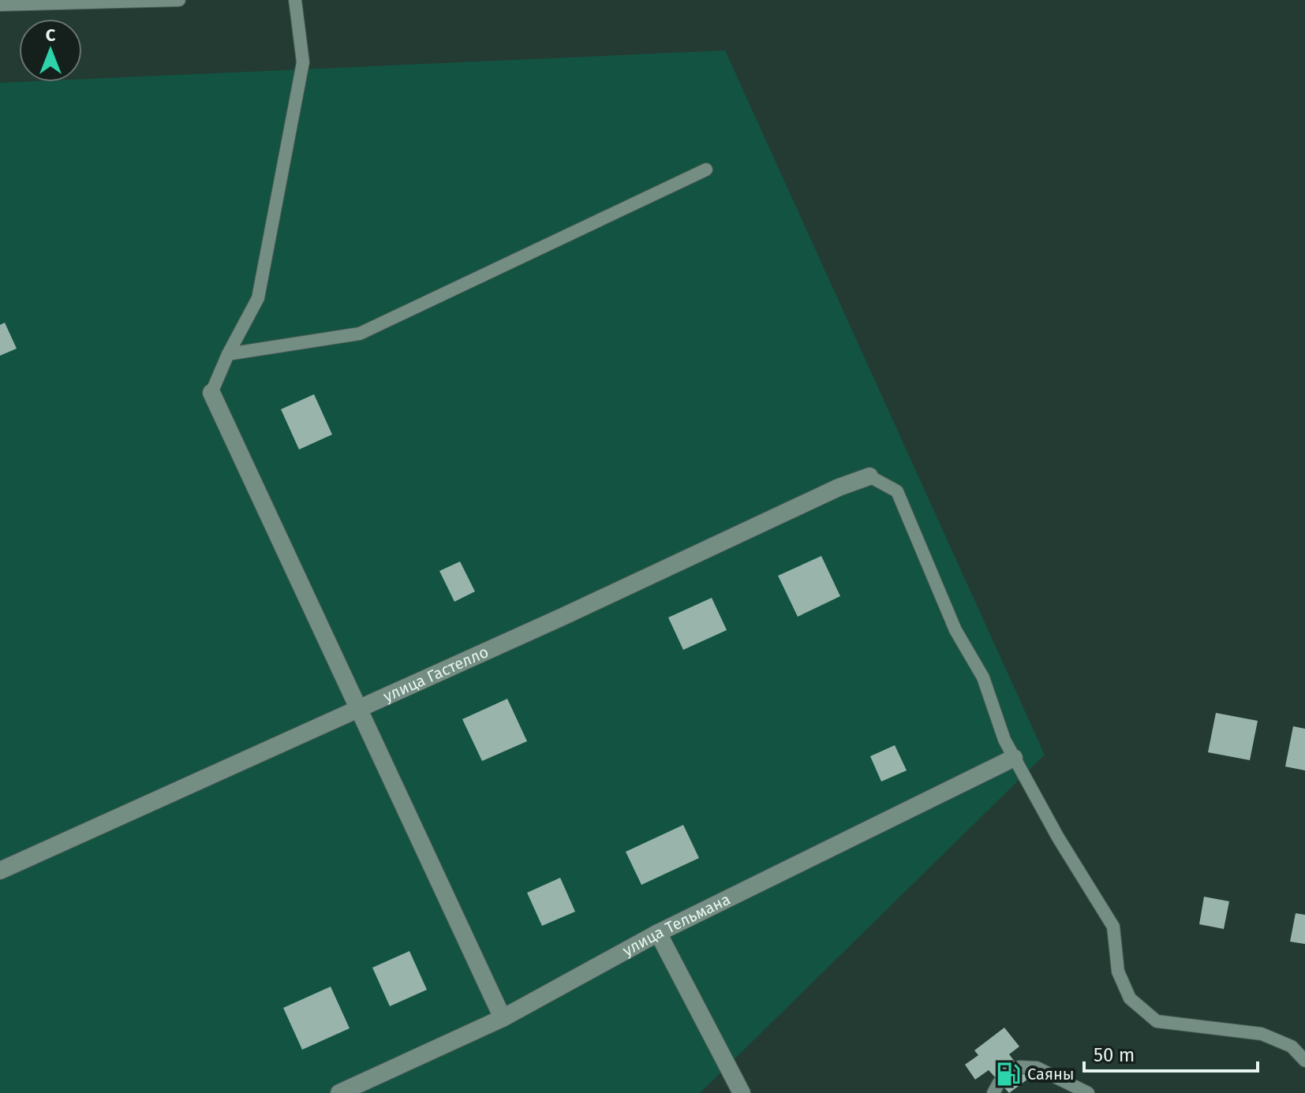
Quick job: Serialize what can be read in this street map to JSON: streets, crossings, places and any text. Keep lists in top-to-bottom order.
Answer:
{
  "streets": {
    "street": ["улица Гастелло", "улица Тельмана"]
  },
  "places": {
    "fuel station": ["Саяны"]
  },
  "scale_bar": "50 m",
  "north": "top"
}
